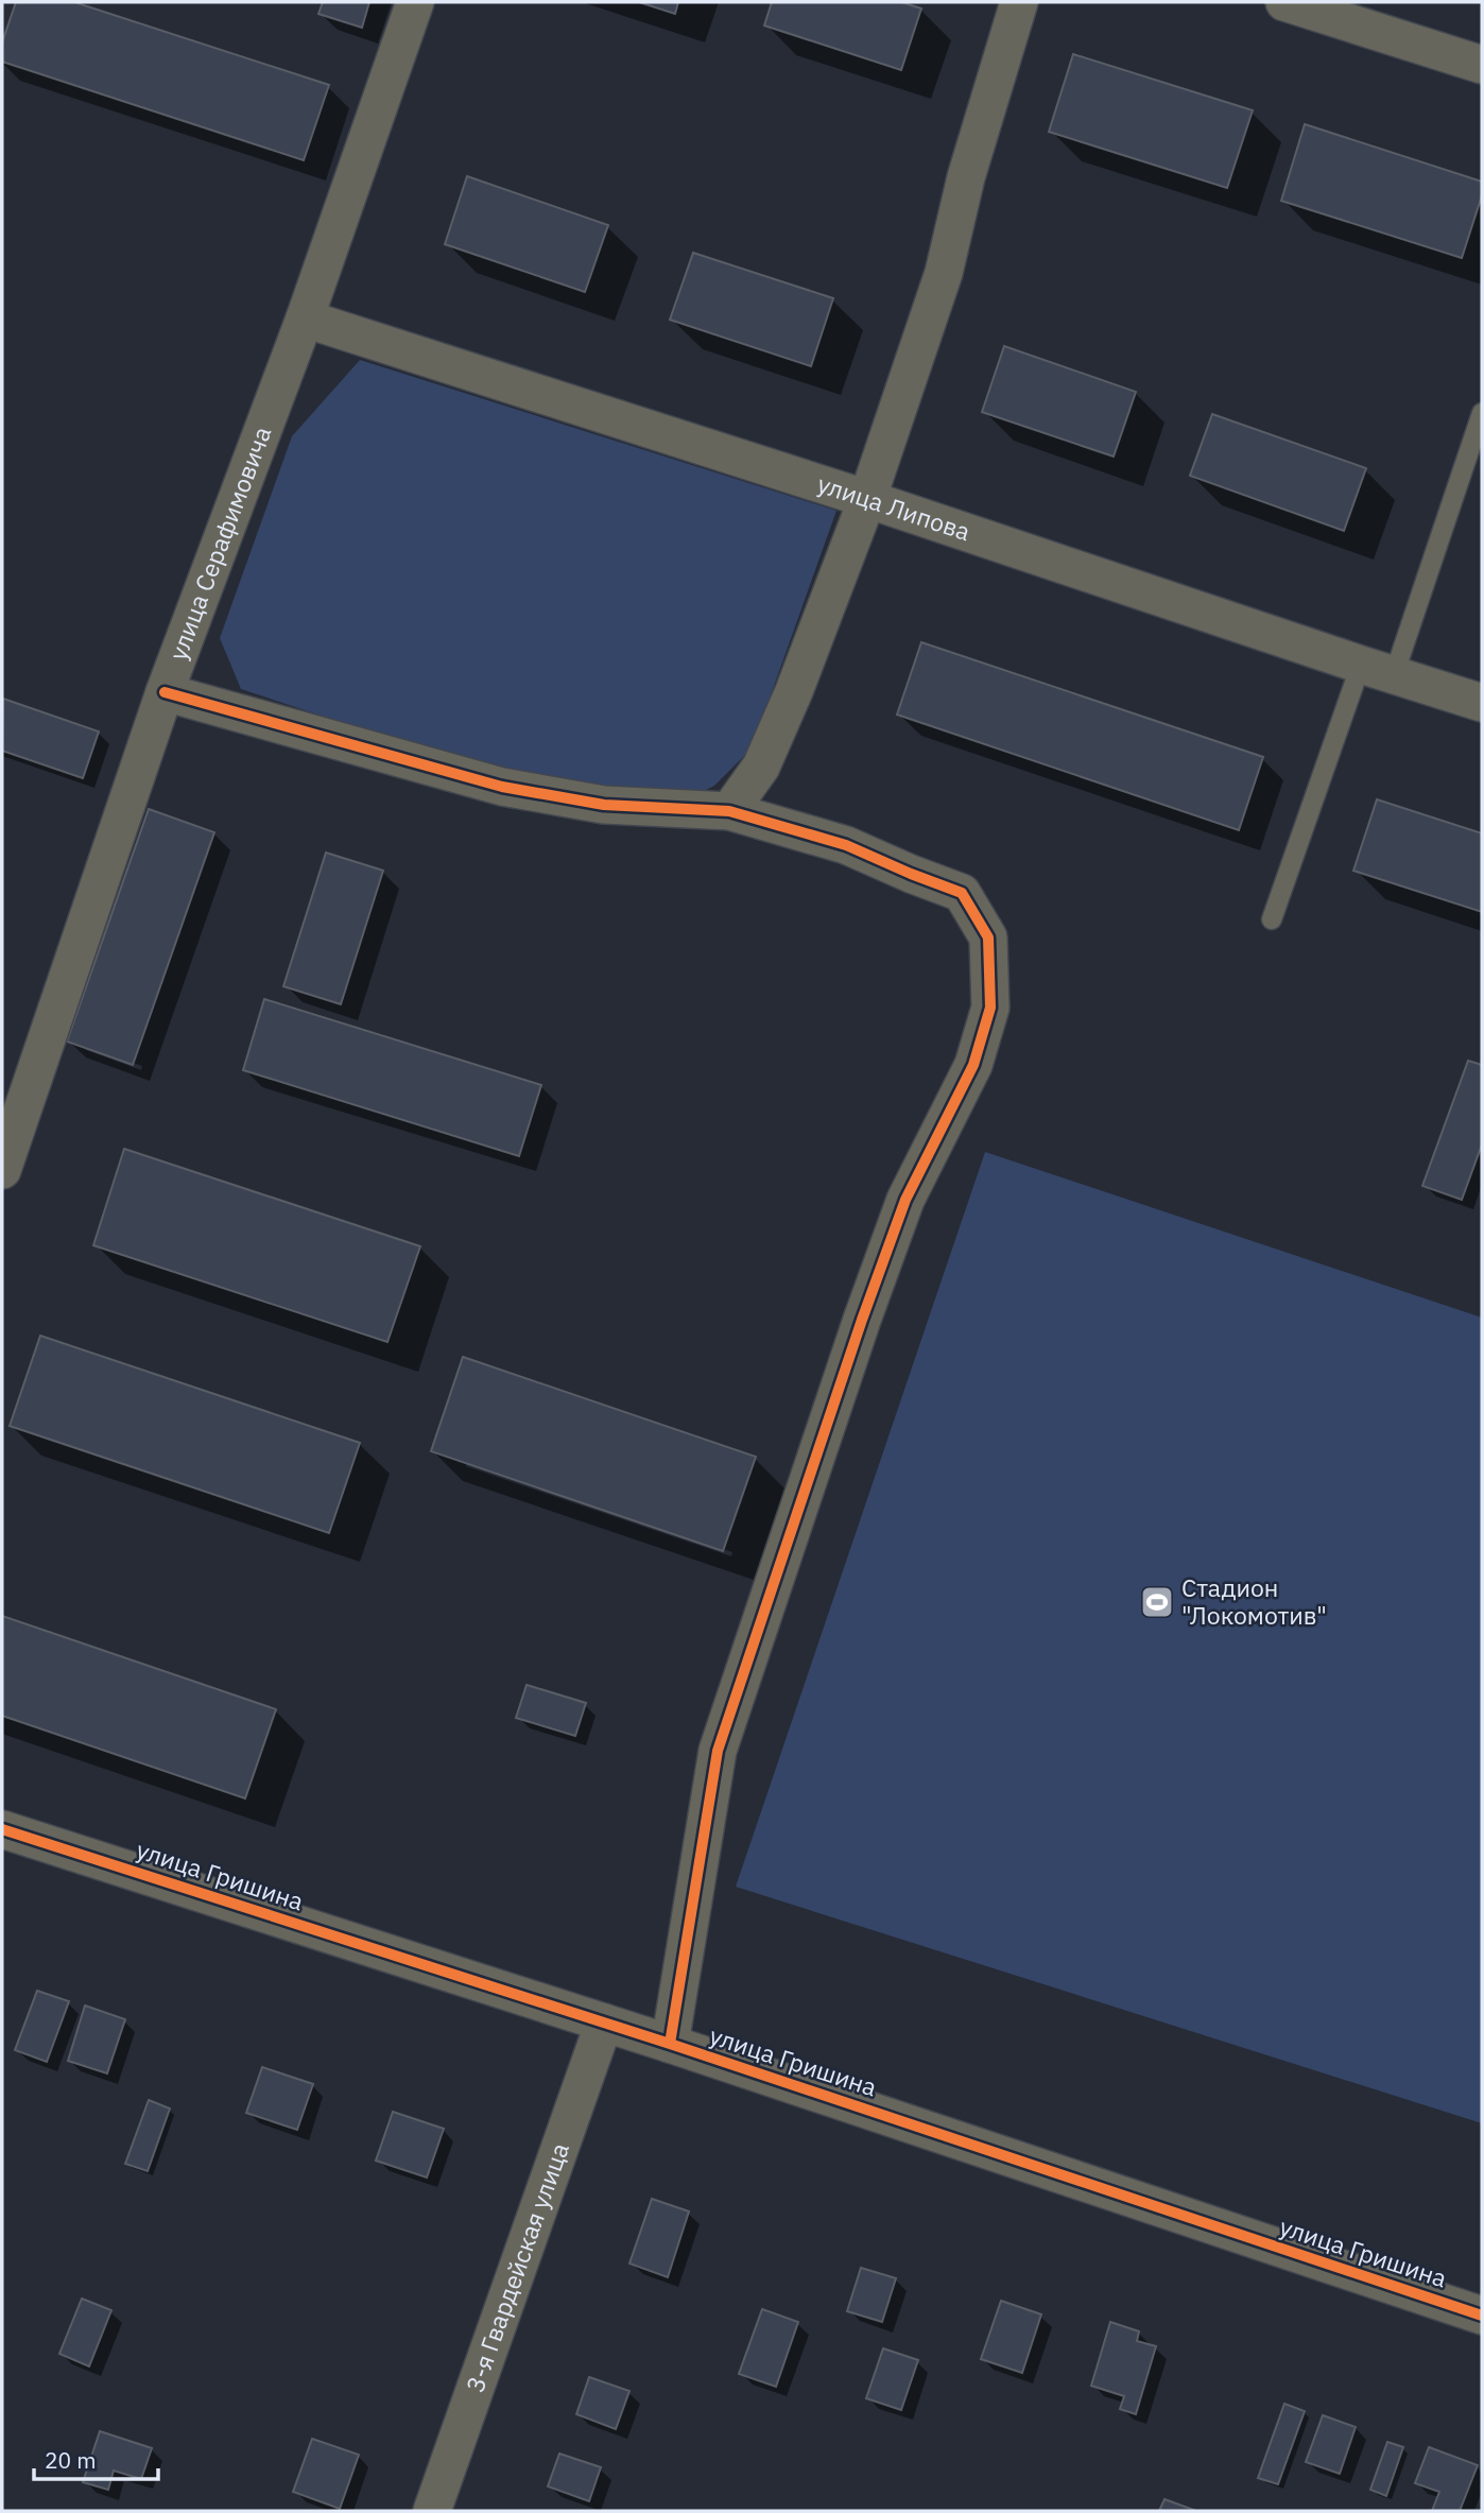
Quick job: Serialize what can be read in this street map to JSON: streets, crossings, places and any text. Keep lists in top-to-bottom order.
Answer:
{
  "streets": {
    "street": [
      "улица Липова",
      "улица Серафимовича",
      "улица Гришина",
      "3-я Гвардейская улица"
    ]
  },
  "crossings": [
    ["улица Липова", "улица Серафимовича"],
    ["улица Гришина", "3-я Гвардейская улица"]
  ],
  "places": {
    "sports": ["Стадион \"Локомотив\""]
  },
  "scale_bar": "20 m"
}
